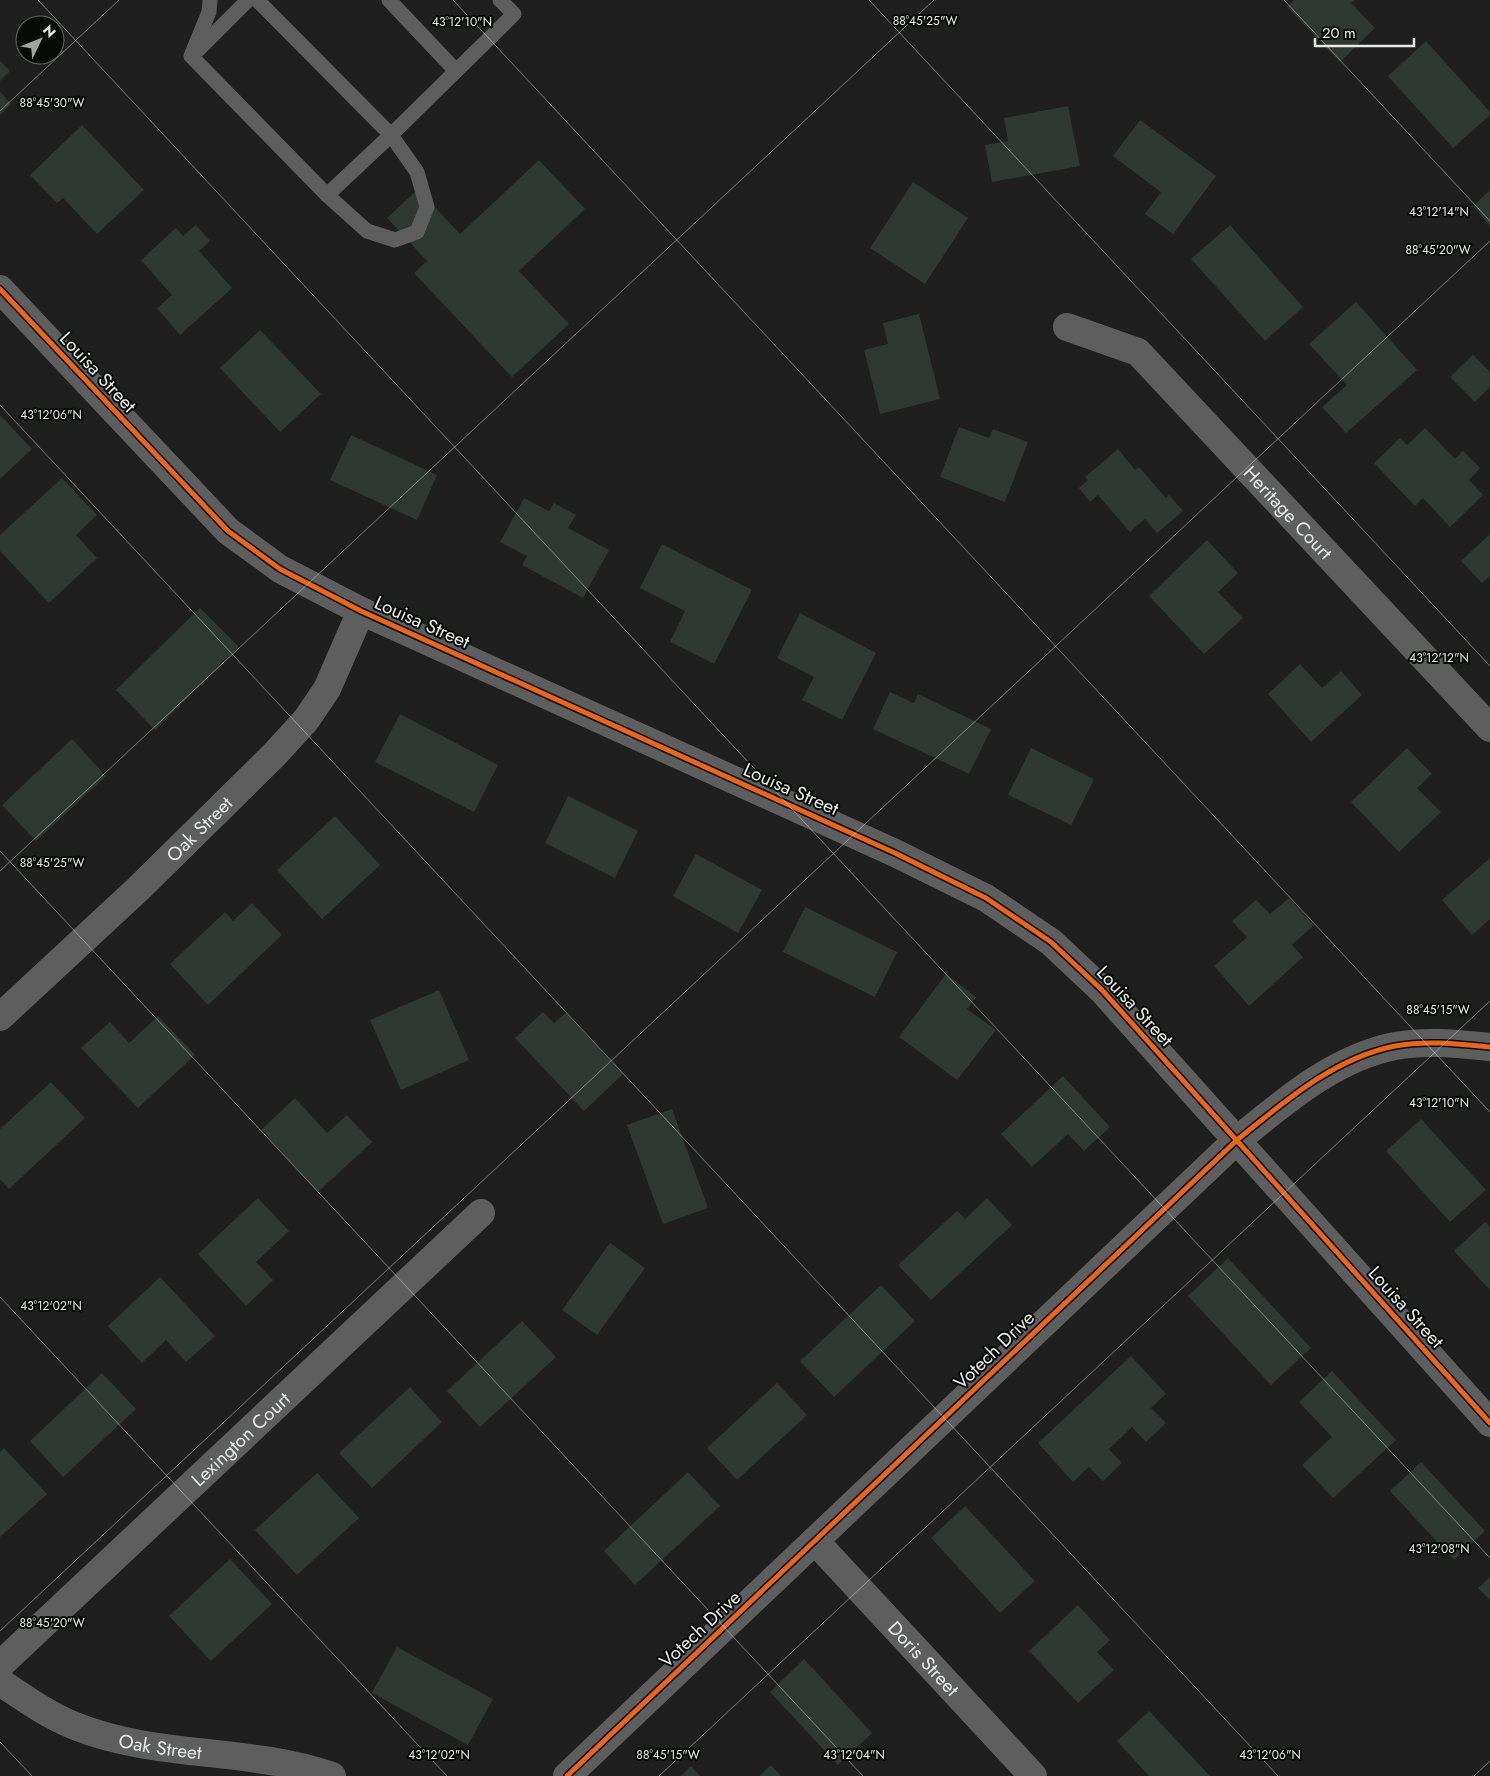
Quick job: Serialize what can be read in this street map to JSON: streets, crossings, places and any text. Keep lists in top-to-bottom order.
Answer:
{
  "streets": {
    "street": [
      "Louisa Street",
      "Heritage Court",
      "Oak Street",
      "Votech Drive",
      "Lexington Court",
      "Doris Street"
    ]
  },
  "crossings": [
    ["Louisa Street", "Oak Street"],
    ["Louisa Street", "Votech Drive"],
    ["Votech Drive", "Doris Street"]
  ],
  "scale_bar": "20 m",
  "north": "top right",
  "coordinates": [
    "88°45'25\"W",
    "43°12'10\"N",
    "88°45'30\"W",
    "43°12'14\"N",
    "88°45'20\"W",
    "43°12'06\"N",
    "43°12'12\"N",
    "88°45'15\"W",
    "43°12'02\"N",
    "43°12'08\"N",
    "43°12'04\"N"
  ]
}
